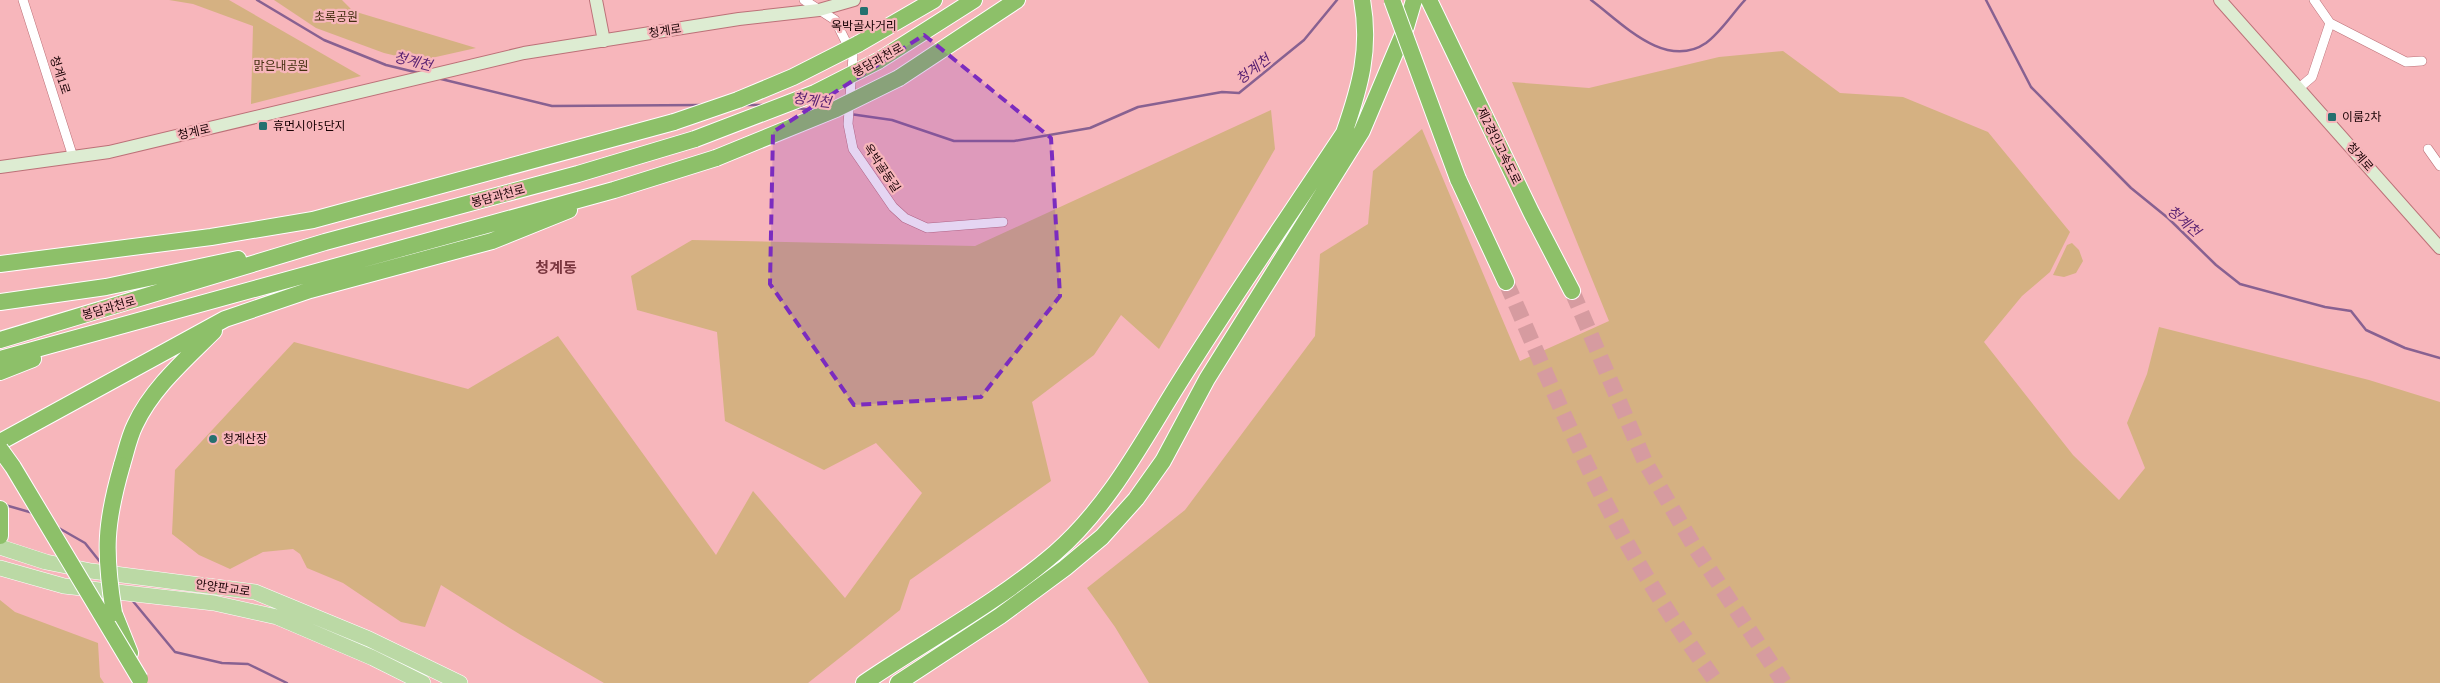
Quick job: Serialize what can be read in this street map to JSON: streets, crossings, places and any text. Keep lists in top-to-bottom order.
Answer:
{
  "streets": {
    "highway": ["봉담과천로", "제2경인고속도로"],
    "main road": ["안양판교로"],
    "street": ["청계로", "청계1로", "옥박골동길"]
  },
  "crossings": [
    ["청계로", "청계1로"],
    ["봉담과천로", "옥박골동길"]
  ],
  "districts": ["청계동"],
  "water": ["청계천"],
  "parks": ["초록공원", "맑은내공원"],
  "places": {
    "transit": ["옥박골사거리", "이룸2차", "휴먼시아5단지"],
    "other": ["청계산장"]
  }
}
